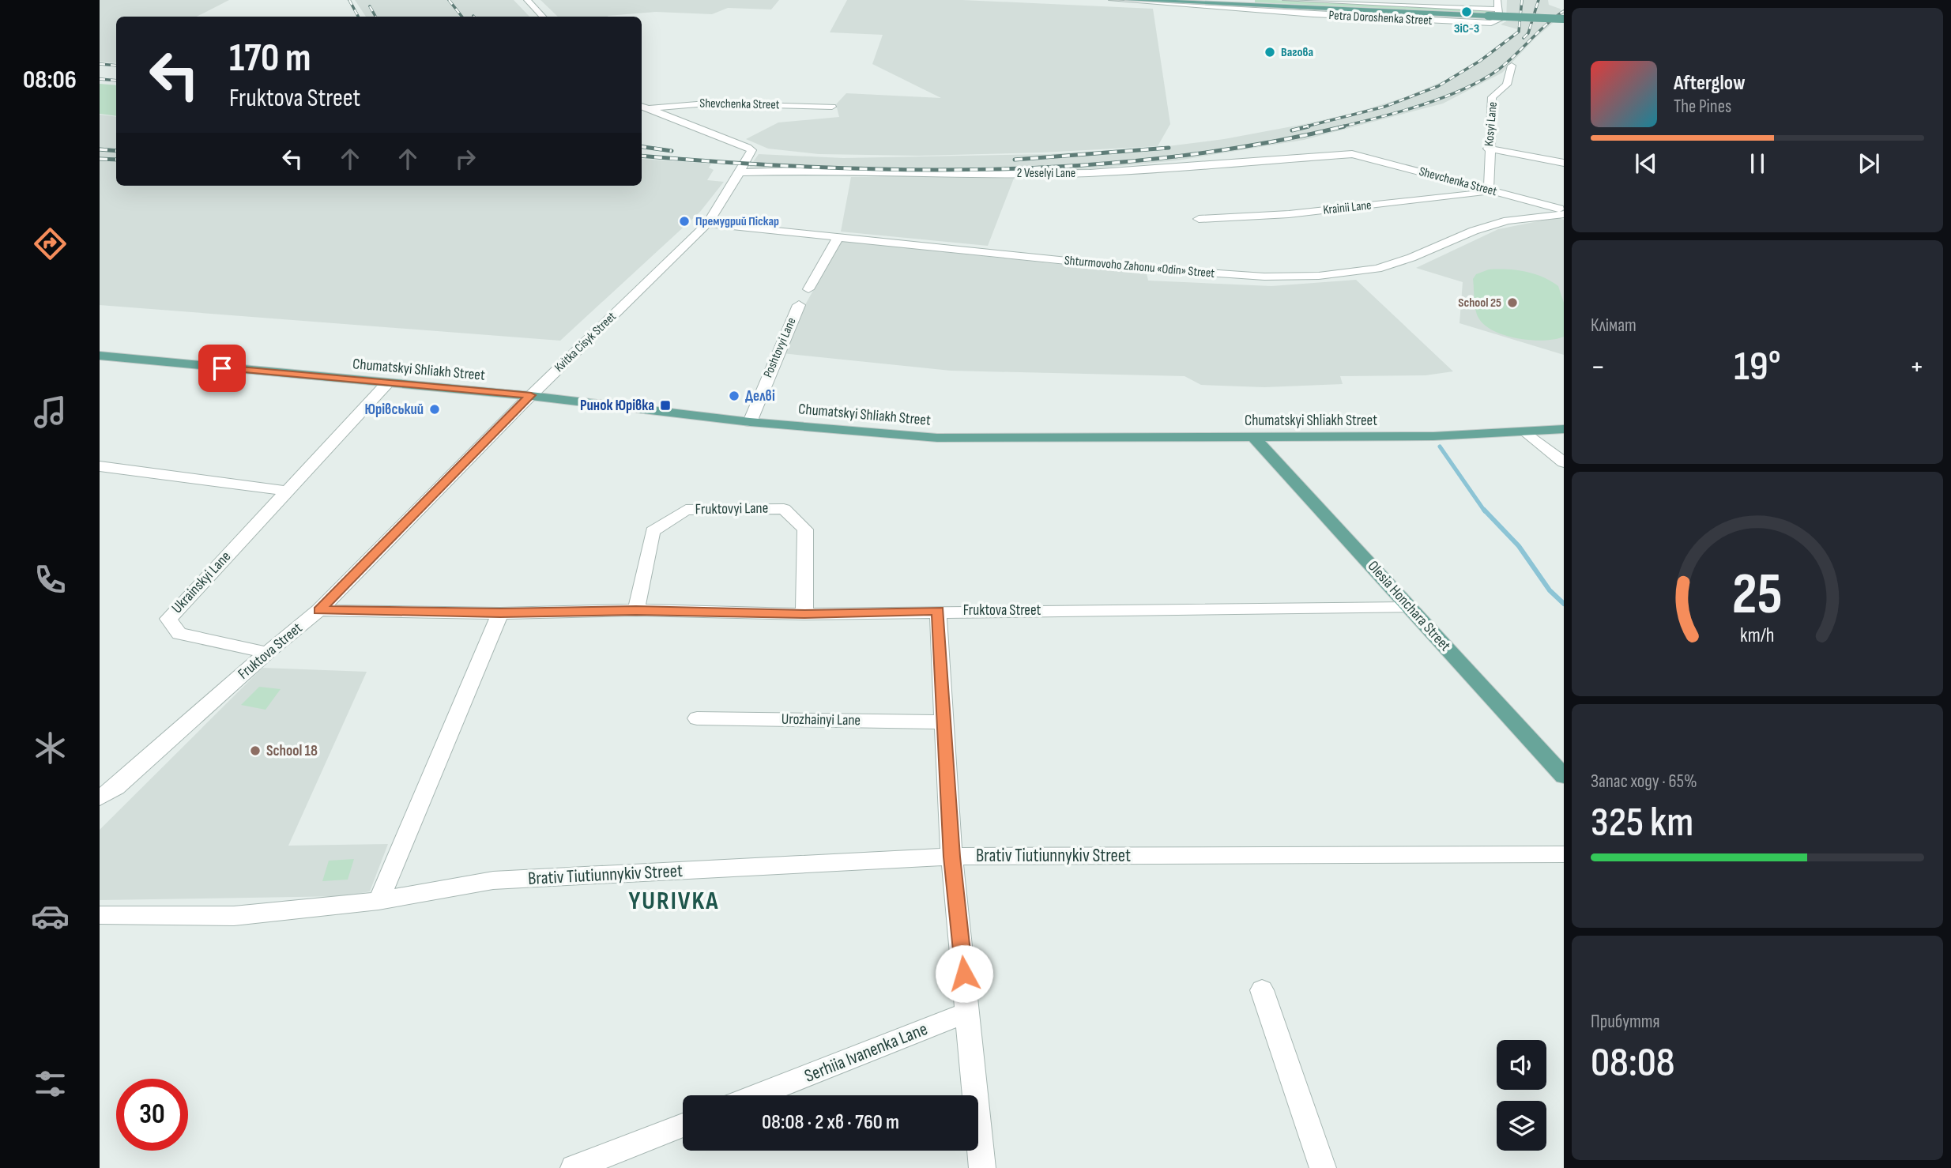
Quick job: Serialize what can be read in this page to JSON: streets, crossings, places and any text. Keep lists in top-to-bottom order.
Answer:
{
  "streets": {
    "main road": ["Chumatskyi Shliakh Street", "Olesia Honchara Street"],
    "street": [
      "Petra Doroshenka Street",
      "Shevchenka Street",
      "Kosyi Lane",
      "2 Veselyi Lane",
      "Krainii Lane",
      "Shturmovoho Zahonu «Odin» Street",
      "Kvitka Cisyk Street",
      "Poshtovyi Lane",
      "Fruktovyi Lane",
      "Ukrainskyi Lane",
      "Fruktova Street",
      "Urozhainyi Lane",
      "Brativ Tiutiunnykiv Street",
      "Serhiia Ivanenka Lane"
    ]
  },
  "crossings": [
    ["Shevchenka Street", "Kosyi Lane"],
    ["Shevchenka Street", "2 Veselyi Lane"],
    ["Shevchenka Street", "Krainii Lane"],
    ["Shevchenka Street", "Kvitka Cisyk Street"],
    ["Kosyi Lane", "Krainii Lane"],
    ["2 Veselyi Lane", "Kvitka Cisyk Street"],
    ["Shturmovoho Zahonu «Odin» Street", "Kvitka Cisyk Street"],
    ["Kvitka Cisyk Street", "Chumatskyi Shliakh Street"],
    ["Kvitka Cisyk Street", "Fruktova Street"],
    ["Poshtovyi Lane", "Chumatskyi Shliakh Street"],
    ["Chumatskyi Shliakh Street", "Ukrainskyi Lane"],
    ["Chumatskyi Shliakh Street", "Olesia Honchara Street"],
    ["Fruktovyi Lane", "Fruktova Street"],
    ["Ukrainskyi Lane", "Fruktova Street"],
    ["Olesia Honchara Street", "Fruktova Street"]
  ],
  "districts": ["YURIVKA"],
  "places": {
    "other": [
      "ЗіС-3",
      "Вагова",
      "Премудрий Піскар",
      "School 25",
      "Делві",
      "Юрівський",
      "School 18"
    ],
    "transit": ["Ринок Юрівка"]
  },
  "page": {
    "tabs": "08:06",
    "turn": ["170 m", "Fruktova Street"],
    "song": ["Afterglow", "The Pines"],
    "tile": [
      "Клімат",
      ["Запас ходу · 65%", "325 km"],
      ["Прибуття", "08:08"]
    ],
    "heat": ["−", "19°", "+"],
    "limit": "30",
    "trip": "08:08 · 2 хв · 760 m",
    "gauge": ["25", "km/h"]
  }
}
